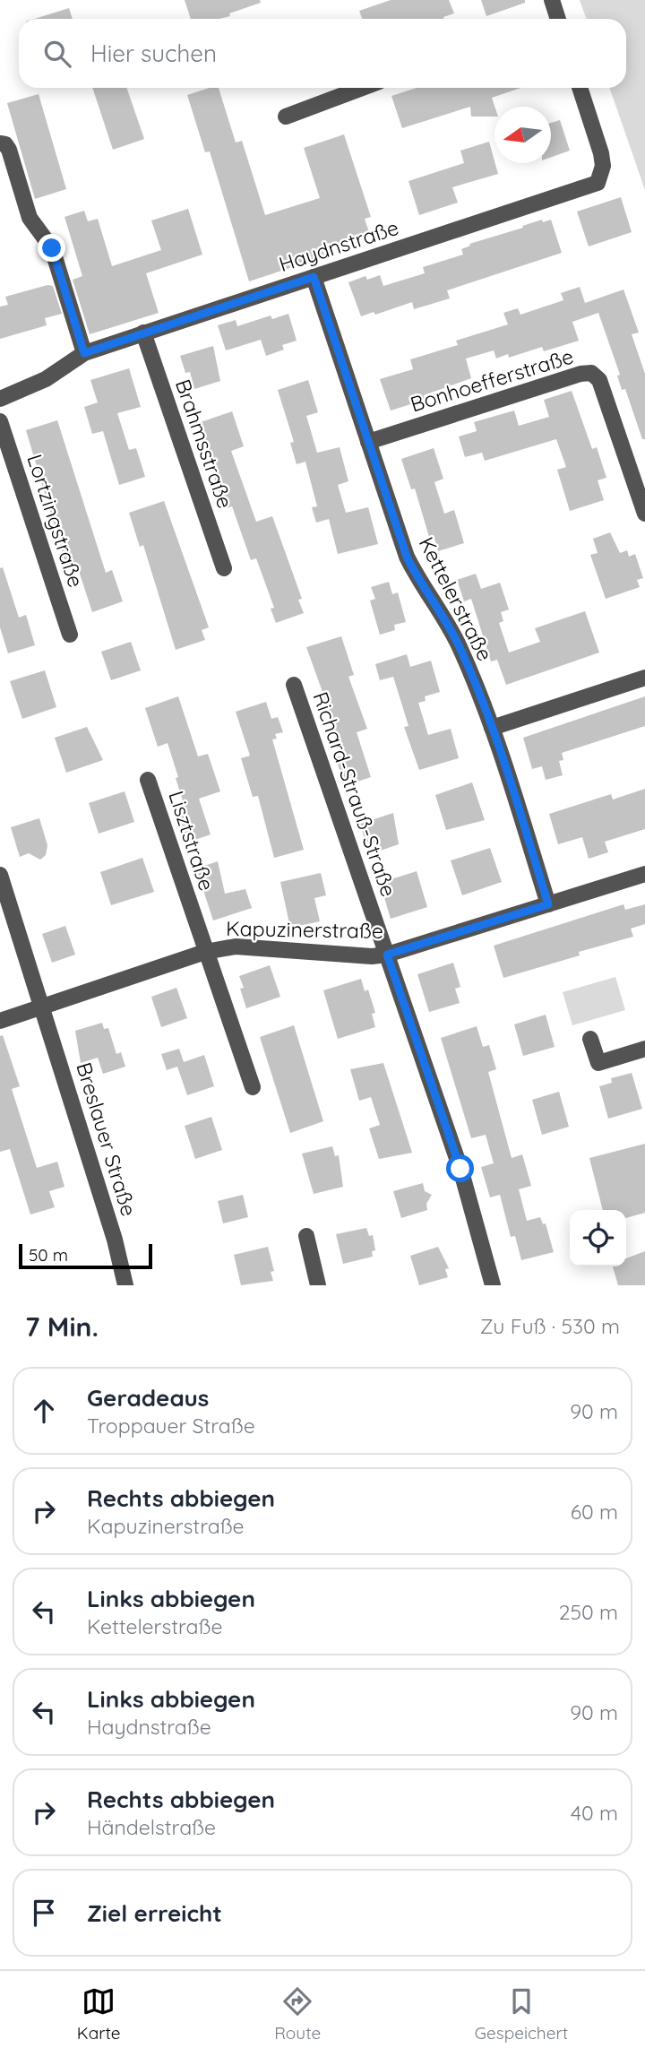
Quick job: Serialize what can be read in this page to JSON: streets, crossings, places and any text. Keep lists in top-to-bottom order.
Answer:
{
  "streets": {
    "street": [
      "Haydnstraße",
      "Bonhoefferstraße",
      "Brahmsstraße",
      "Lortzingstraße",
      "Kettelerstraße",
      "Richard-Strauß-Straße",
      "Lisztstraße",
      "Kapuzinerstraße",
      "Breslauer Straße"
    ]
  },
  "crossings": [
    ["Haydnstraße", "Brahmsstraße"],
    ["Haydnstraße", "Kettelerstraße"],
    ["Bonhoefferstraße", "Kettelerstraße"],
    ["Kettelerstraße", "Kapuzinerstraße"],
    ["Richard-Strauß-Straße", "Kapuzinerstraße"],
    ["Lisztstraße", "Kapuzinerstraße"],
    ["Kapuzinerstraße", "Breslauer Straße"]
  ],
  "scale_bar": "50 m",
  "north": "left",
  "page": {
    "search": "Hier suchen",
    "scale": "50 m",
    "heading": ["7 Min.", "Zu Fuß · 530 m"],
    "list": [
      ["Geradeaus", "Troppauer Straße", "90 m"],
      ["Rechts abbiegen", "Kapuzinerstraße", "60 m"],
      ["Links abbiegen", "Kettelerstraße", "250 m"],
      ["Links abbiegen", "Haydnstraße", "90 m"],
      ["Rechts abbiegen", "Händelstraße", "40 m"],
      "Ziel erreicht"
    ],
    "nav": ["Karte", "Route", "Gespeichert"]
  }
}
